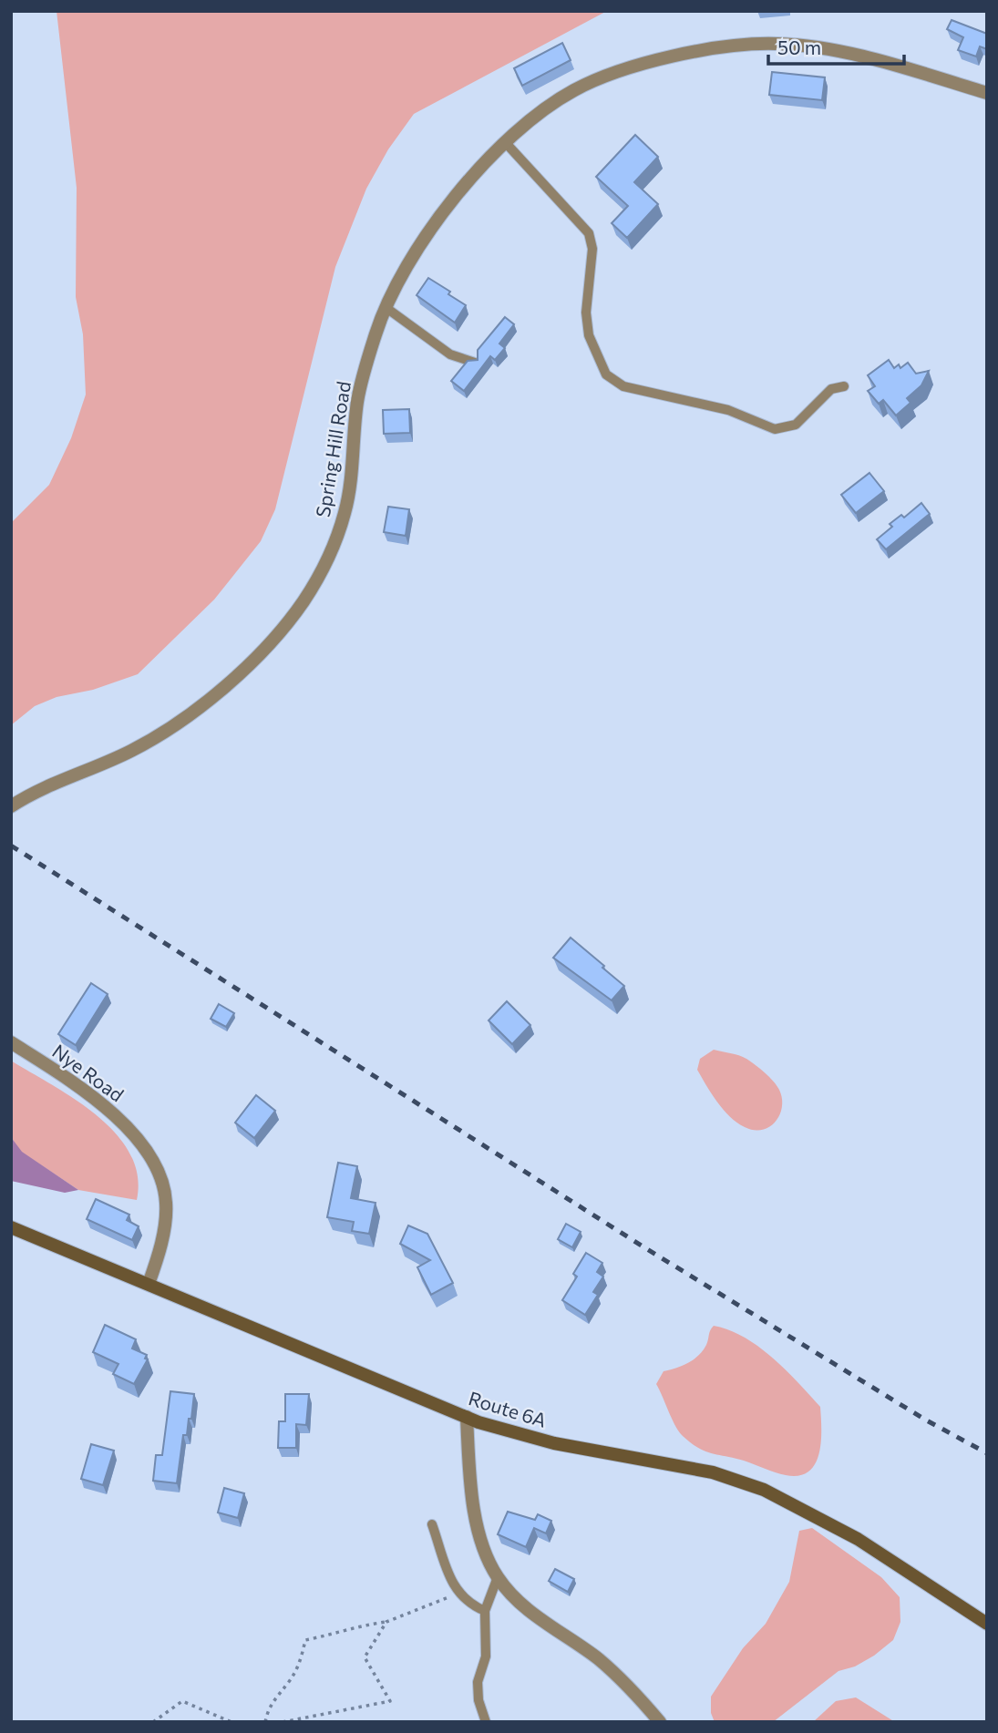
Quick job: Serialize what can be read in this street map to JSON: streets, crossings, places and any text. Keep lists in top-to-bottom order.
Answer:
{
  "streets": {
    "main road": ["Route 6A"],
    "street": ["Spring Hill Road", "Nye Road"]
  },
  "crossings": [
    ["Nye Road", "Route 6A"]
  ],
  "scale_bar": "50 m"
}
